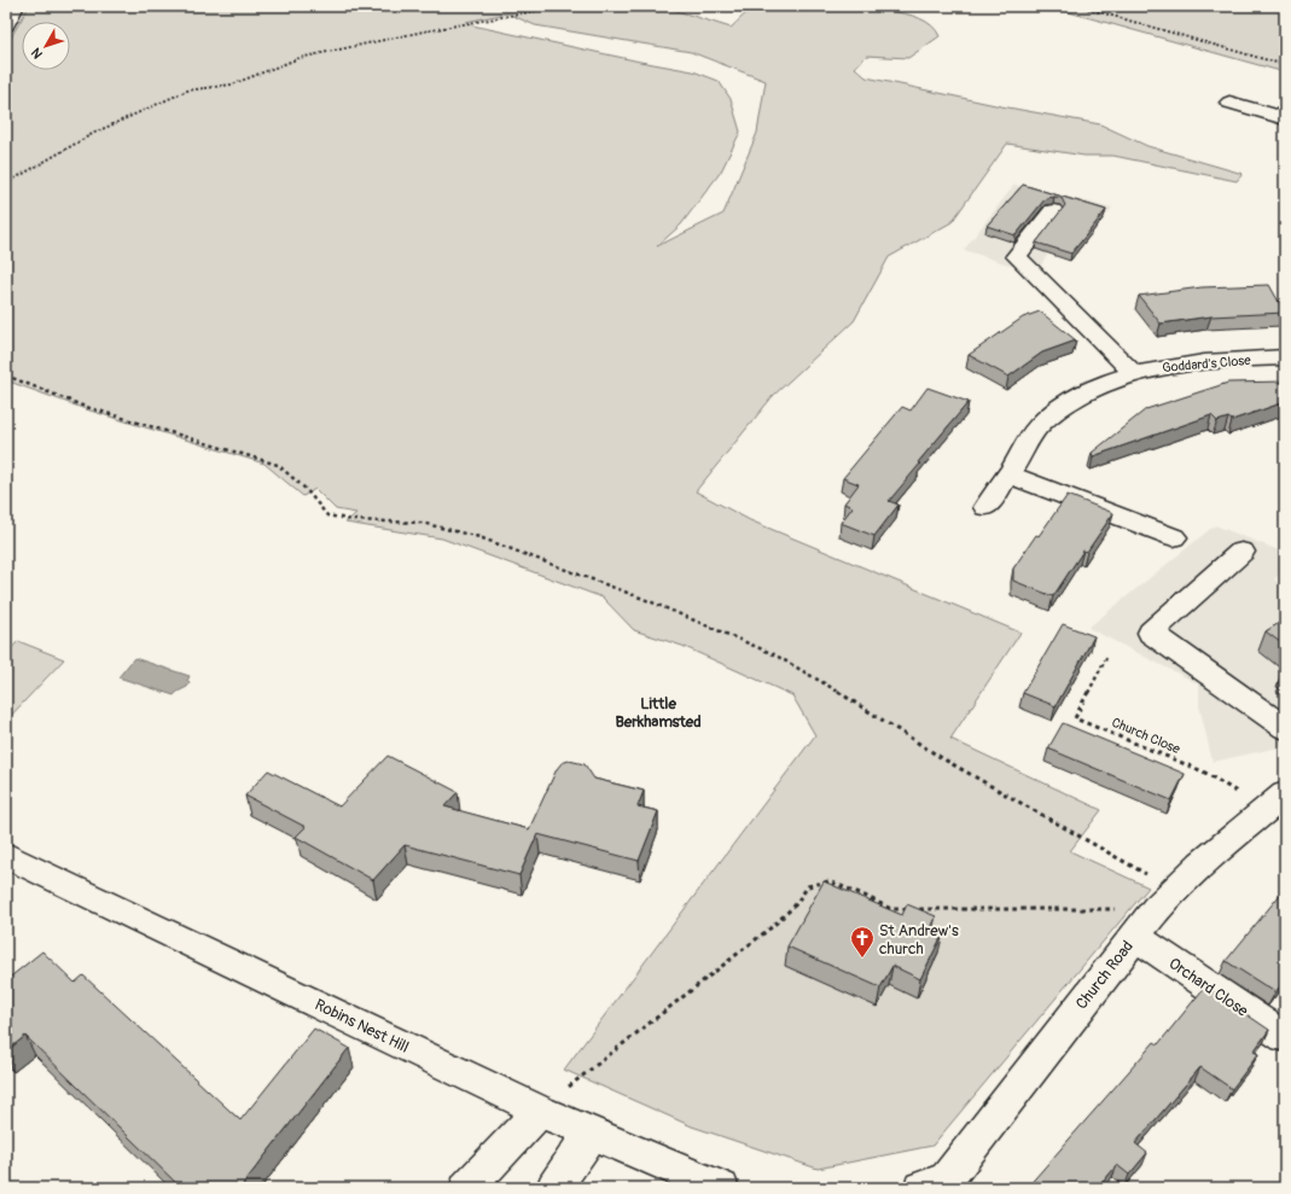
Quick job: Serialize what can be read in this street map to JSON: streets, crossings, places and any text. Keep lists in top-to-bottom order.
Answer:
{
  "streets": {
    "street": [
      "Goddard's Close",
      "Church Road",
      "Orchard Close",
      "Robins Nest Hill"
    ],
    "path": ["Church Close"]
  },
  "crossings": [
    ["Church Close", "Church Road"],
    ["Church Road", "Orchard Close"]
  ],
  "districts": ["Little Berkhamsted"],
  "places": {
    "church": ["St Andrew's church"]
  },
  "north": "bottom left"
}
